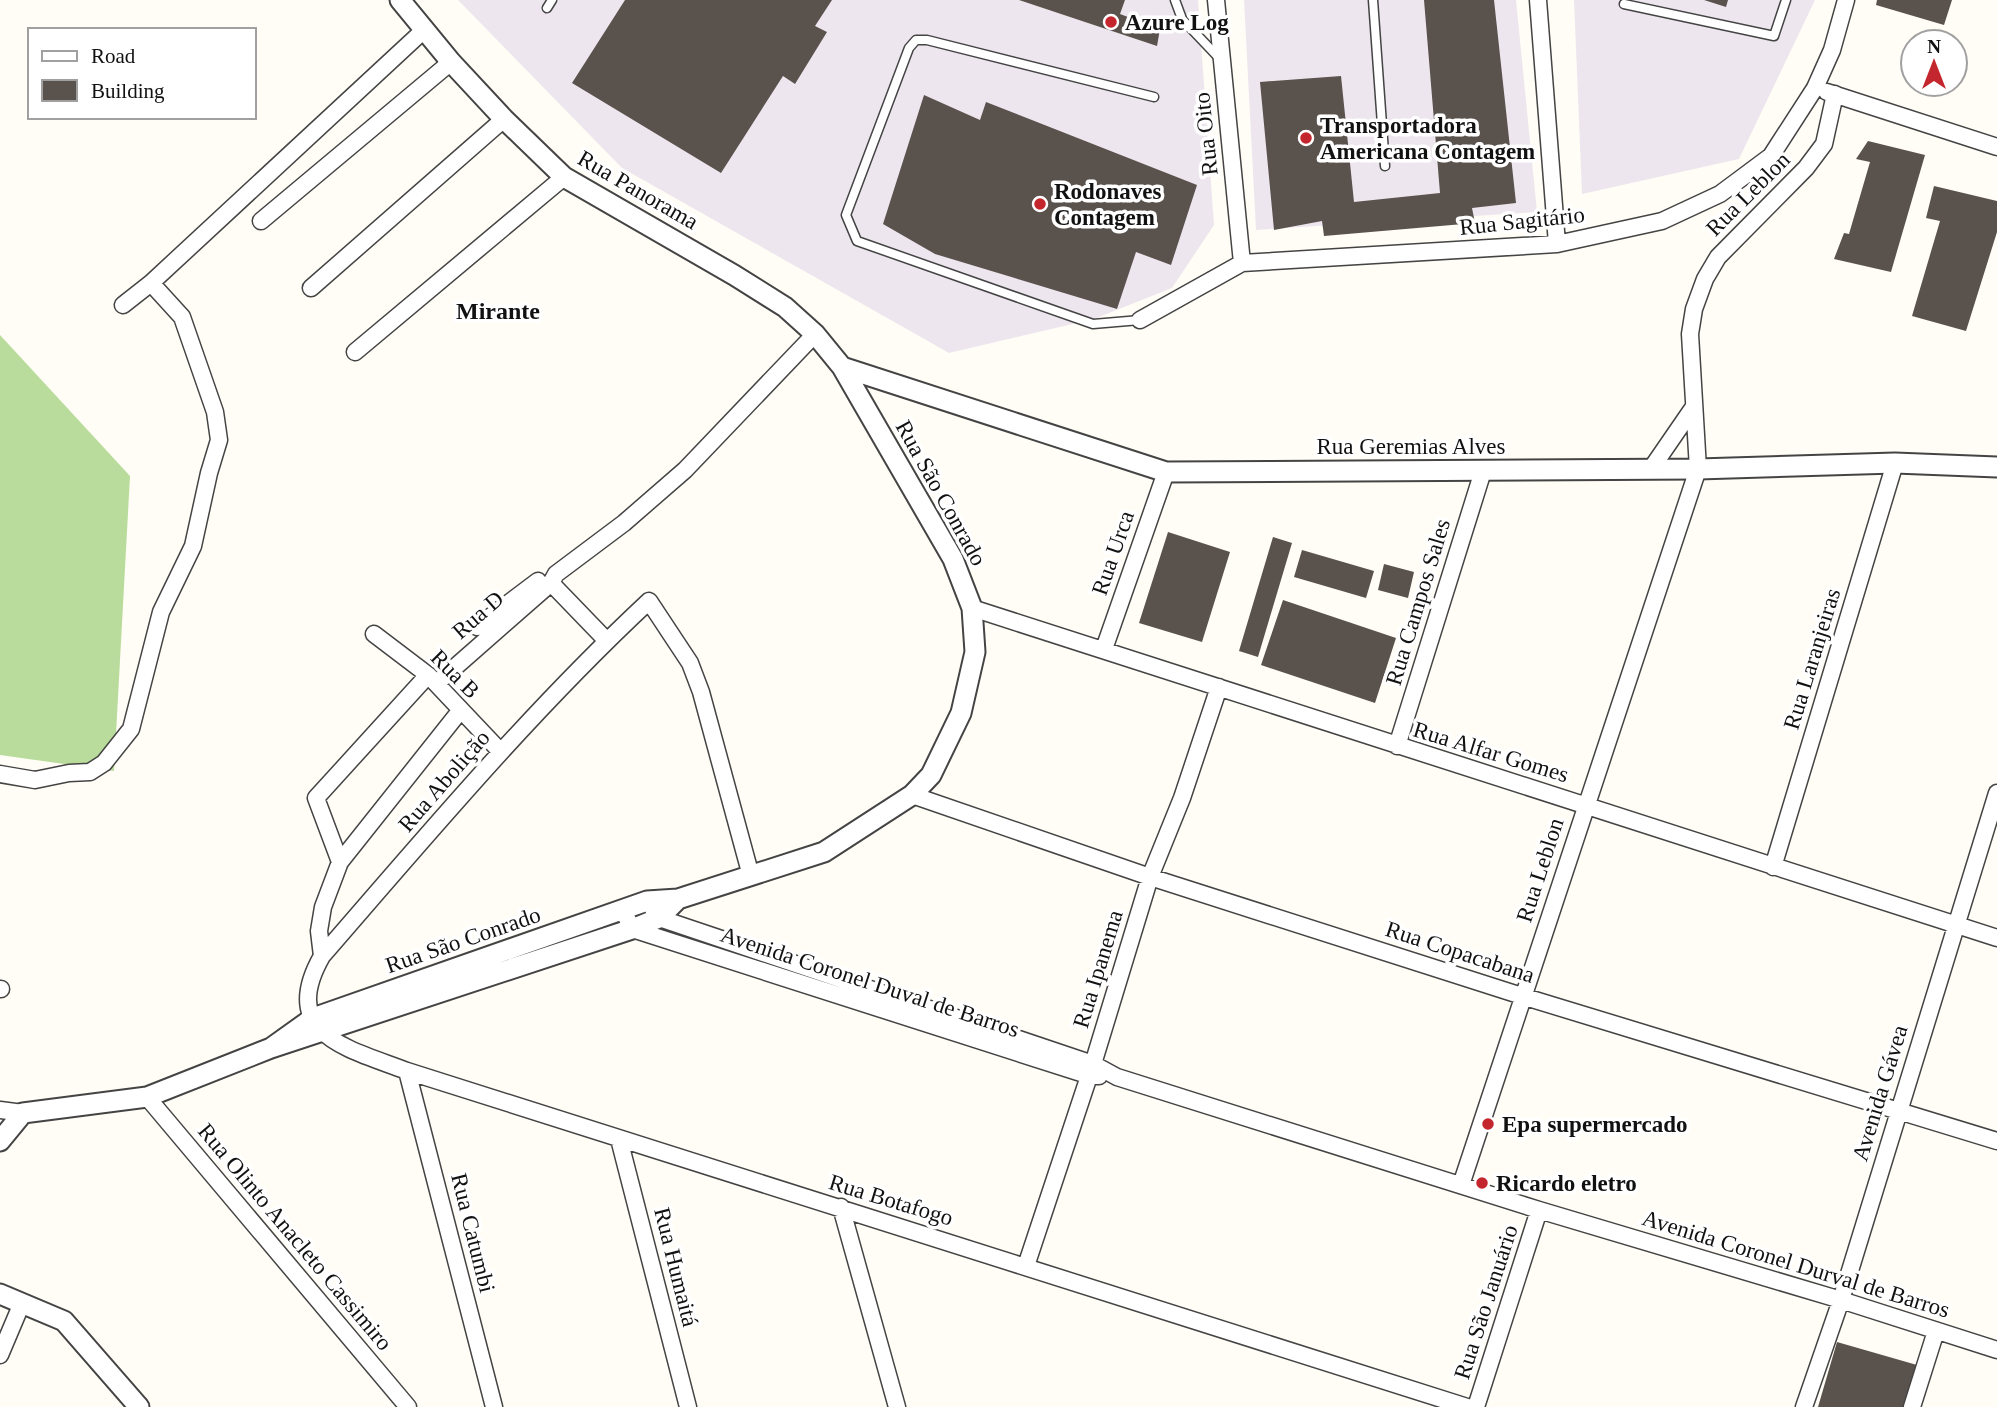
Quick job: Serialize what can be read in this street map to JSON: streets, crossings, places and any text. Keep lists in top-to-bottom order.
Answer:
{
  "streets": {
    "street": [
      "Rua Oito",
      "Rua Panorama",
      "Rua Leblon",
      "Rua Sagitário",
      "Rua Geremias Alves",
      "Rua São Conrado",
      "Rua Urca",
      "Rua Campos Sales",
      "Rua D",
      "Rua Laranjeiras",
      "Rua B",
      "Rua Alfar Gomes",
      "Rua Abolição",
      "Rua Copacabana",
      "Rua Ipanema",
      "Avenida Coronel Duval de Barros",
      "Avenida Gávea",
      "Rua Botafogo",
      "Rua Catumbi",
      "Rua Olinto Anacleto Cassimiro",
      "Avenida Coronel Durval de Barros",
      "Rua Humaitá",
      "Rua São Januário"
    ]
  },
  "crossings": [
    ["Rua Oito", "Rua Sagitário"],
    ["Rua Panorama", "Rua Geremias Alves"],
    ["Rua Panorama", "Rua São Conrado"],
    ["Rua Leblon", "Rua Geremias Alves"],
    ["Rua Leblon", "Rua Alfar Gomes"],
    ["Rua Leblon", "Rua Copacabana"],
    ["Rua Leblon", "Avenida Coronel Duval de Barros"],
    ["Rua Leblon", "Avenida Coronel Durval de Barros"],
    ["Rua Geremias Alves", "Rua São Conrado"],
    ["Rua Geremias Alves", "Rua Urca"],
    ["Rua Geremias Alves", "Rua Campos Sales"],
    ["Rua Geremias Alves", "Rua Laranjeiras"],
    ["Rua São Conrado", "Rua Alfar Gomes"],
    ["Rua São Conrado", "Rua Abolição"],
    ["Rua São Conrado", "Rua Copacabana"],
    ["Rua São Conrado", "Avenida Coronel Duval de Barros"],
    ["Rua São Conrado", "Rua Botafogo"],
    ["Rua São Conrado", "Rua Olinto Anacleto Cassimiro"],
    ["Rua Urca", "Rua Alfar Gomes"],
    ["Rua Campos Sales", "Rua Alfar Gomes"],
    ["Rua D", "Rua B"],
    ["Rua Laranjeiras", "Rua Alfar Gomes"],
    ["Rua B", "Rua Abolição"],
    ["Rua Alfar Gomes", "Rua Ipanema"],
    ["Rua Alfar Gomes", "Avenida Gávea"],
    ["Rua Abolição", "Rua Botafogo"],
    ["Rua Copacabana", "Rua Ipanema"],
    ["Rua Copacabana", "Avenida Gávea"],
    ["Rua Ipanema", "Avenida Coronel Duval de Barros"],
    ["Rua Ipanema", "Rua Botafogo"],
    ["Avenida Coronel Duval de Barros", "Avenida Coronel Durval de Barros"],
    ["Avenida Gávea", "Avenida Coronel Durval de Barros"],
    ["Rua Botafogo", "Rua Catumbi"],
    ["Rua Botafogo", "Rua Humaitá"],
    ["Avenida Coronel Durval de Barros", "Rua São Januário"]
  ],
  "districts": ["Mirante"],
  "places": [
    "Azure Log",
    "Transportadora Americana Contagem",
    "Rodonaves Contagem",
    "Epa supermercado",
    "Ricardo eletro"
  ],
  "legend": ["Road", "Building"],
  "north": "top"
}
